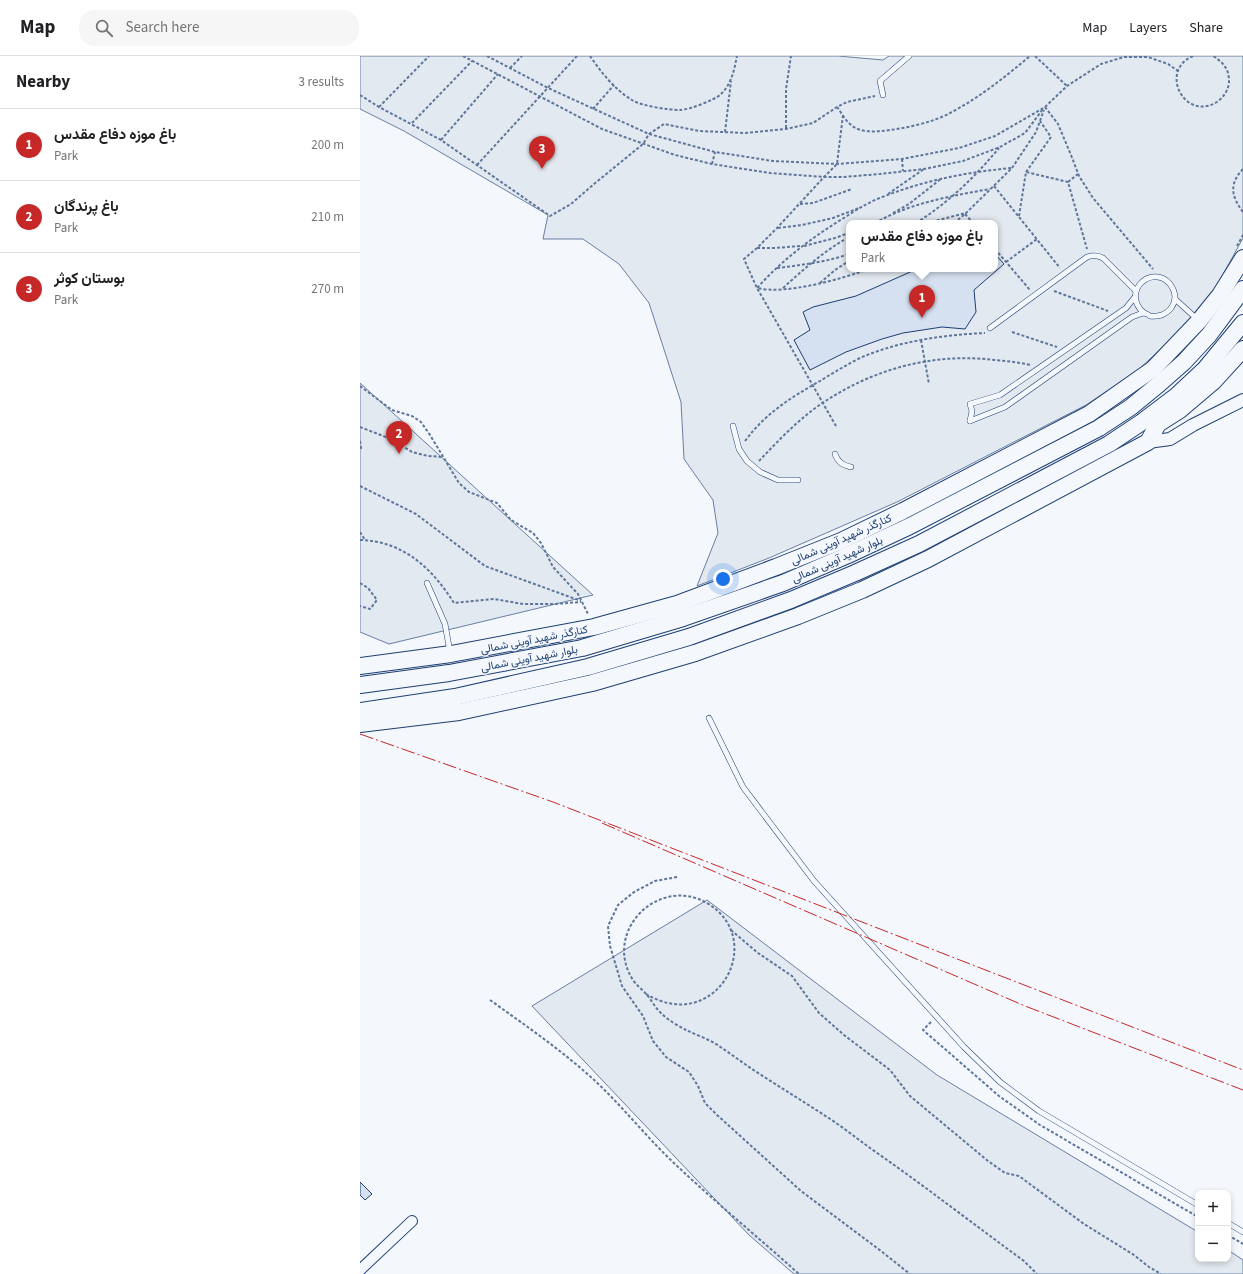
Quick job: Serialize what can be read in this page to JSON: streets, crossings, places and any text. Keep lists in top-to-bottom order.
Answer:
{
  "streets": {
    "main road": ["کنارگذر شهید آوینی شمالی", "بلوار شهید آوینی شمالی"]
  },
  "page": {
    "header": "Map",
    "search": "Search here",
    "nav": ["Map", "Layers", "Share"],
    "heading": ["Nearby", "3 results"],
    "list": [
      {
        "mark": "1",
        "name": "باغ موزه دفاع مقدس",
        "note": "Park",
        "value": "200 m"
      },
      {
        "mark": "2",
        "name": "باغ پرندگان",
        "note": "Park",
        "value": "210 m"
      },
      {
        "mark": "3",
        "name": "بوستان کوثر",
        "note": "Park",
        "value": "270 m"
      }
    ],
    "pins": ["3", "1", "2"],
    "popup": ["باغ موزه دفاع مقدس", "Park"],
    "map_buttons": ["+", "−"]
  }
}
